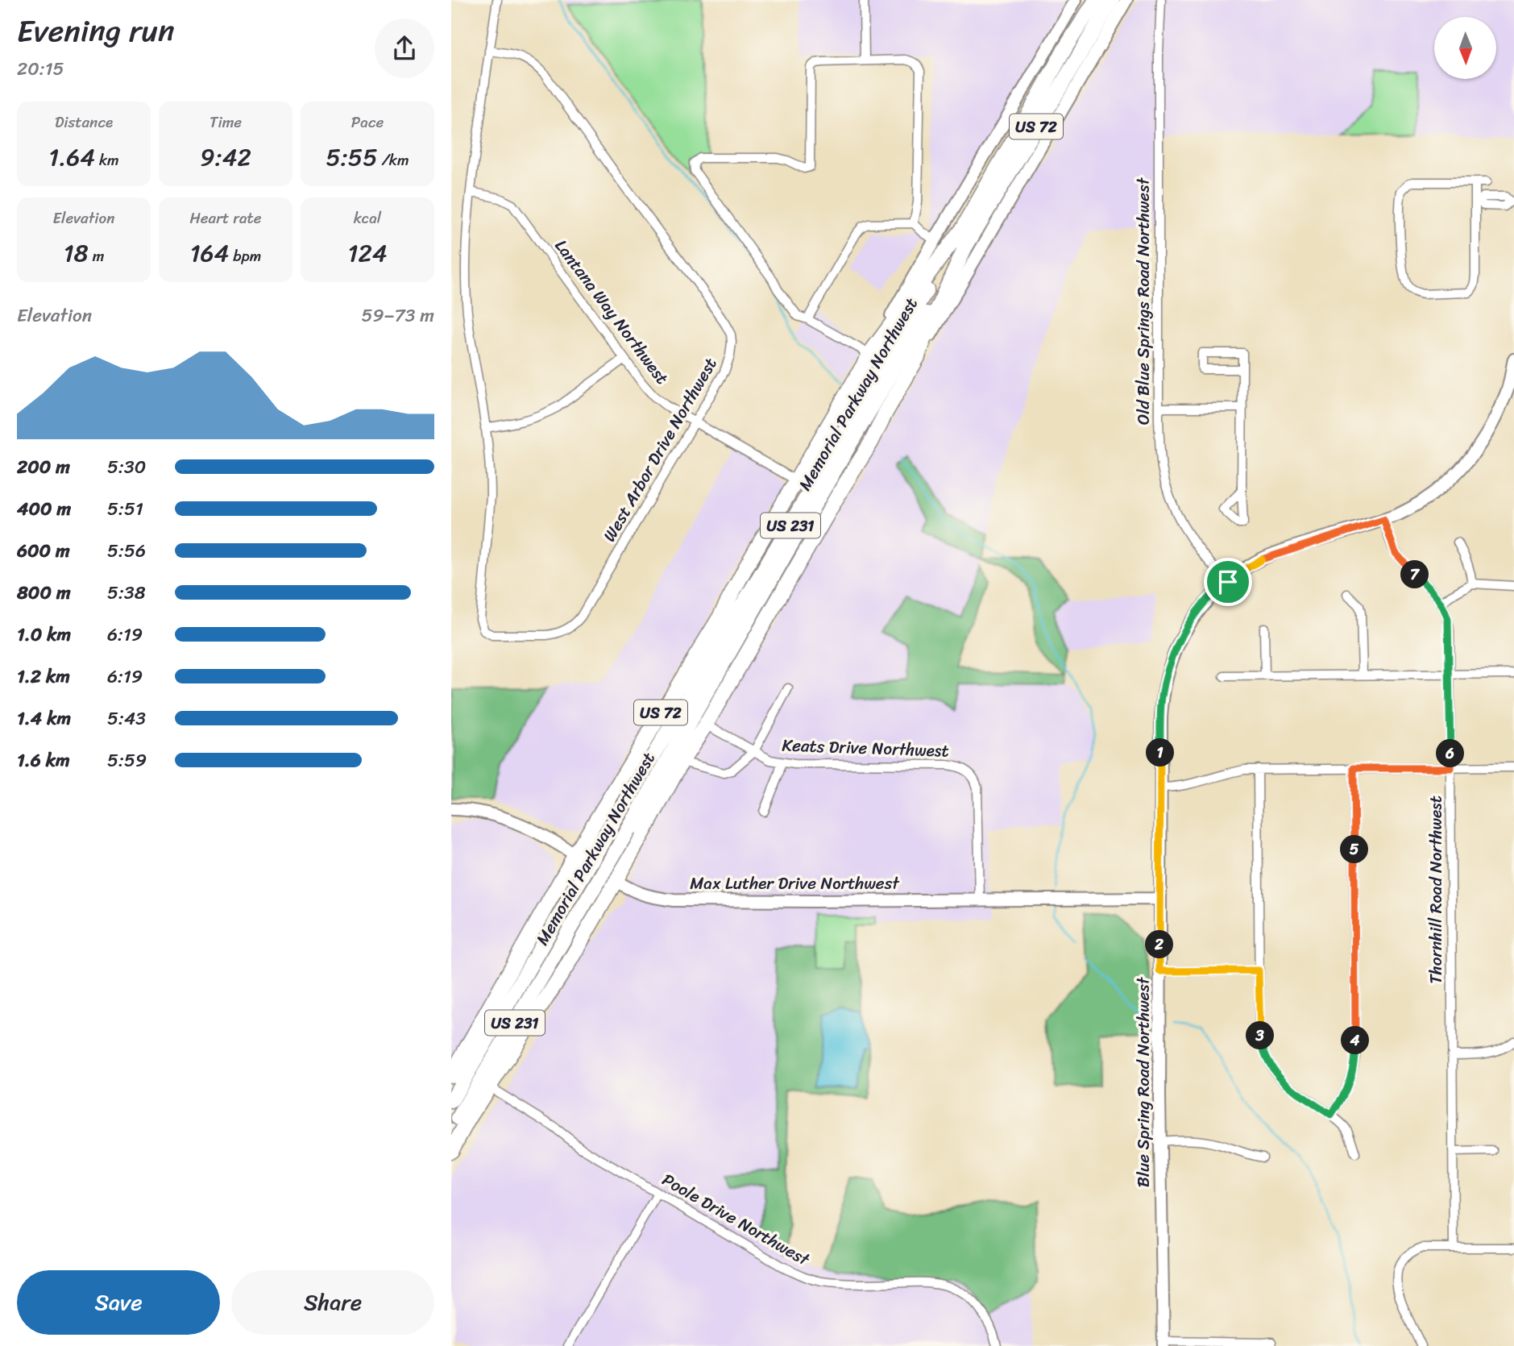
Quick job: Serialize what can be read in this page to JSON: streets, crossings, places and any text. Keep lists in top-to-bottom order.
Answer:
{
  "streets": {
    "highway": ["US 72", "Memorial Parkway Northwest", "US 231"],
    "street": [
      "Old Blue Springs Road Northwest",
      "Lantana Way Northwest",
      "West Arbor Drive Northwest",
      "Keats Drive Northwest",
      "Max Luther Drive Northwest",
      "Thornhill Road Northwest",
      "Blue Spring Road Northwest",
      "Poole Drive Northwest"
    ]
  },
  "crossings": [
    ["US 72", "Lantana Way Northwest"],
    ["US 72", "Memorial Parkway Northwest"],
    ["US 72", "Keats Drive Northwest"],
    ["US 72", "Max Luther Drive Northwest"],
    ["US 72", "Poole Drive Northwest"],
    ["Old Blue Springs Road Northwest", "Blue Spring Road Northwest"],
    ["Lantana Way Northwest", "West Arbor Drive Northwest"],
    ["Keats Drive Northwest", "Max Luther Drive Northwest"],
    ["Max Luther Drive Northwest", "Blue Spring Road Northwest"],
    ["Thornhill Road Northwest", "Blue Spring Road Northwest"]
  ],
  "north": "bottom",
  "page": {
    "heading": ["Evening run", "20:15"],
    "stats": [
      ["Distance", "1.64 km"],
      ["Time", "9:42"],
      ["Pace", "5:55 /km"],
      ["Elevation", "18 m"],
      ["Heart rate", "164 bpm"],
      ["kcal", "124"]
    ],
    "chart": ["Elevation", "59–73 m"],
    "list": [
      {
        "name": "200 m",
        "note": "5:30"
      },
      {
        "name": "400 m",
        "note": "5:51"
      },
      {
        "name": "600 m",
        "note": "5:56"
      },
      {
        "name": "800 m",
        "note": "5:38"
      },
      {
        "name": "1.0 km",
        "note": "6:19"
      },
      {
        "name": "1.2 km",
        "note": "6:19"
      },
      {
        "name": "1.4 km",
        "note": "5:43"
      },
      {
        "name": "1.6 km",
        "note": "5:59"
      }
    ],
    "pins": [
      "7",
      "1",
      "6",
      "5",
      "2",
      "3",
      "4"
    ],
    "buttons": ["Save", "Share"]
  }
}
